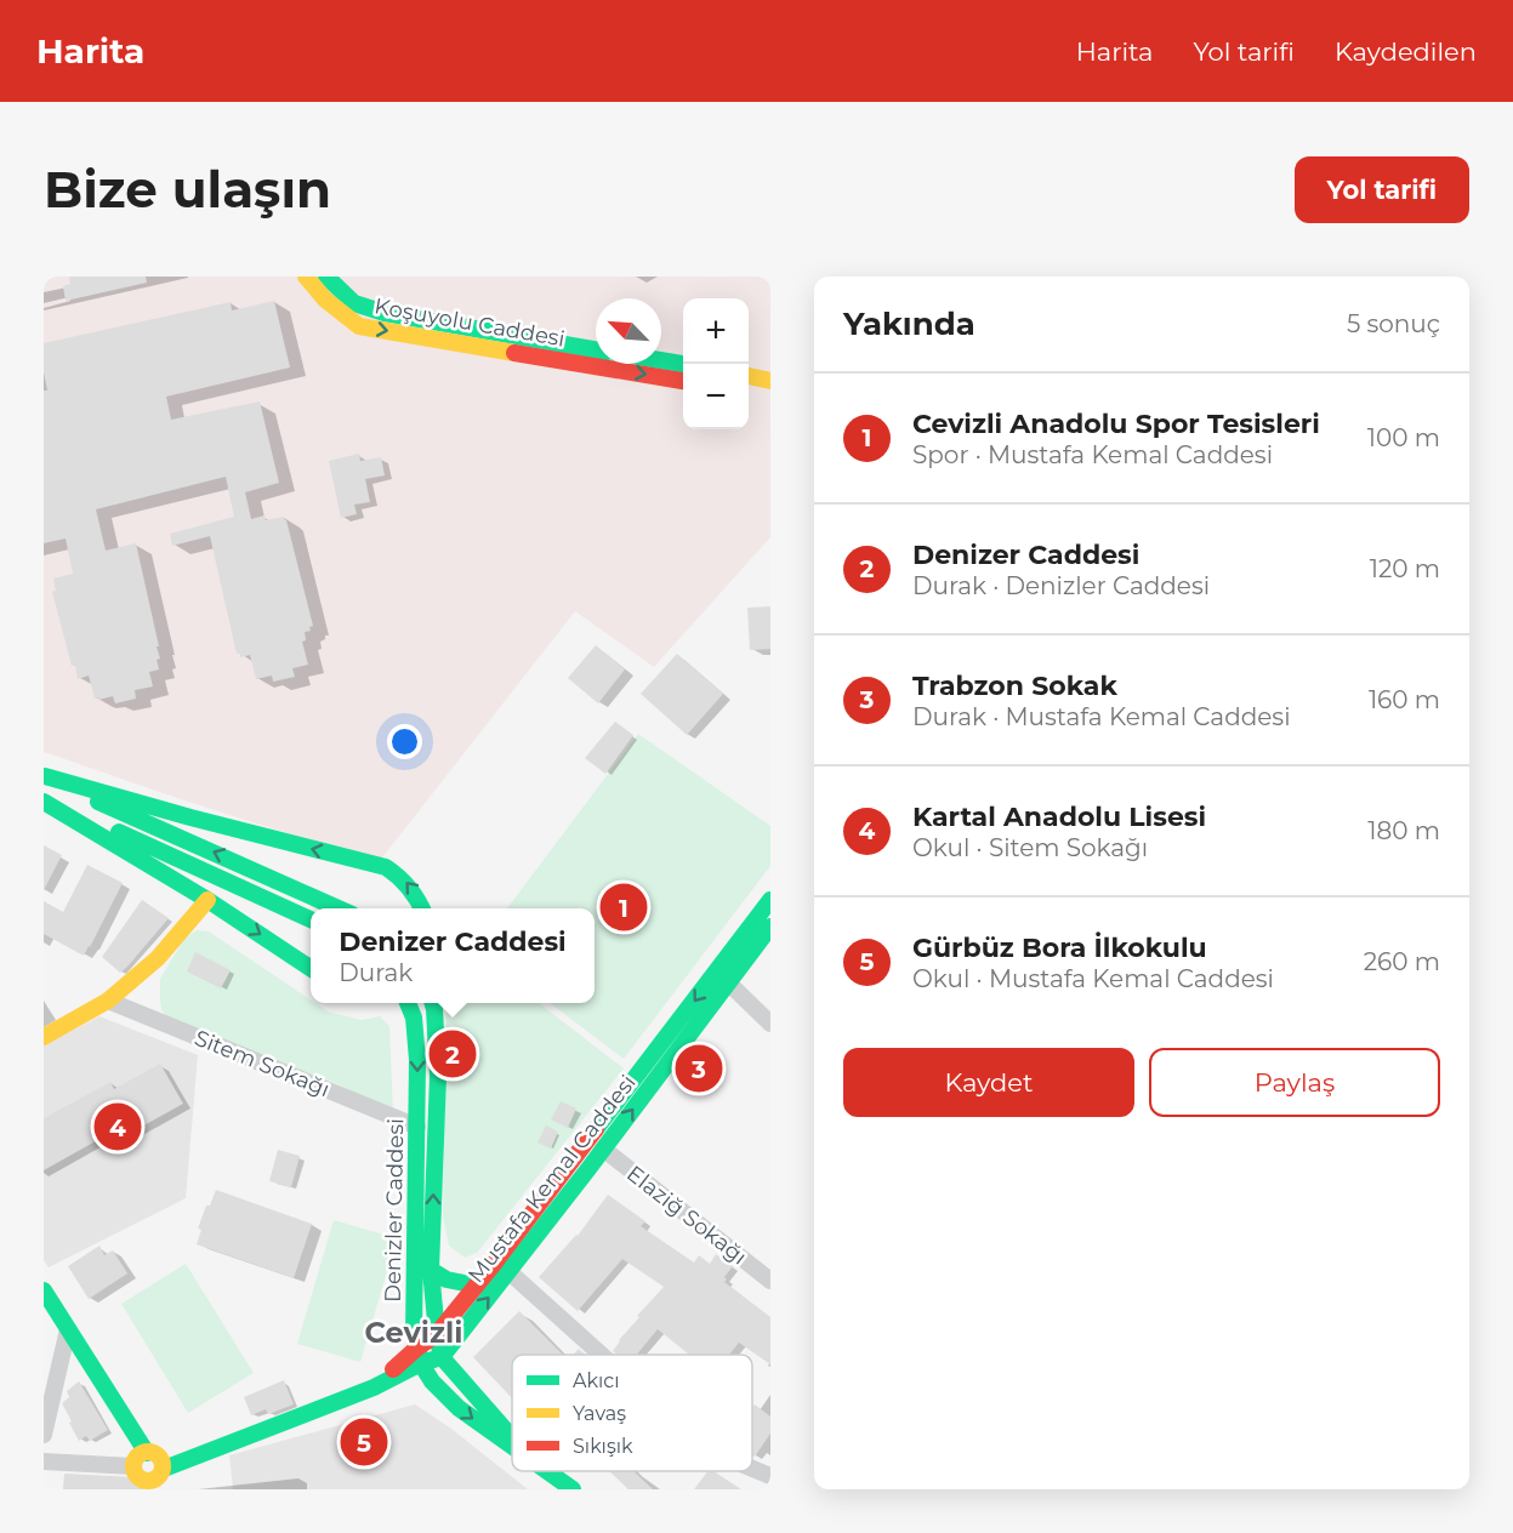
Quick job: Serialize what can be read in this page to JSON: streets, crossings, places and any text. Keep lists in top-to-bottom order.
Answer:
{
  "streets": {
    "street": [
      "Koşuyolu Caddesi",
      "Sitem Sokağı",
      "Mustafa Kemal Caddesi",
      "Denizler Caddesi",
      "Elaziğ Sokağı"
    ]
  },
  "crossings": [
    ["Sitem Sokağı", "Denizler Caddesi"],
    ["Mustafa Kemal Caddesi", "Denizler Caddesi"],
    ["Mustafa Kemal Caddesi", "Elaziğ Sokağı"]
  ],
  "districts": ["Cevizli"],
  "legend": ["Akıcı", "Yavaş", "Sıkışık"],
  "north": "top left",
  "page": {
    "header": "Harita",
    "nav": ["Harita", "Yol tarifi", "Kaydedilen"],
    "buttons": [
      "Yol tarifi",
      ["Kaydet", "Paylaş"]
    ],
    "title": "Bize ulaşın",
    "heading": ["Yakında", "5 sonuç"],
    "map_buttons": ["+", "−"],
    "list": [
      {
        "mark": "1",
        "name": "Cevizli Anadolu Spor Tesisleri",
        "note": "Spor · Mustafa Kemal Caddesi",
        "value": "100 m"
      },
      {
        "mark": "2",
        "name": "Denizer Caddesi",
        "note": "Durak · Denizler Caddesi",
        "value": "120 m"
      },
      {
        "mark": "3",
        "name": "Trabzon Sokak",
        "note": "Durak · Mustafa Kemal Caddesi",
        "value": "160 m"
      },
      {
        "mark": "4",
        "name": "Kartal Anadolu Lisesi",
        "note": "Okul · Sitem Sokağı",
        "value": "180 m"
      },
      {
        "mark": "5",
        "name": "Gürbüz Bora İlkokulu",
        "note": "Okul · Mustafa Kemal Caddesi",
        "value": "260 m"
      }
    ],
    "pins": [
      "1",
      "2",
      "3",
      "4",
      "5"
    ],
    "popup": ["Denizer Caddesi", "Durak"]
  }
}
